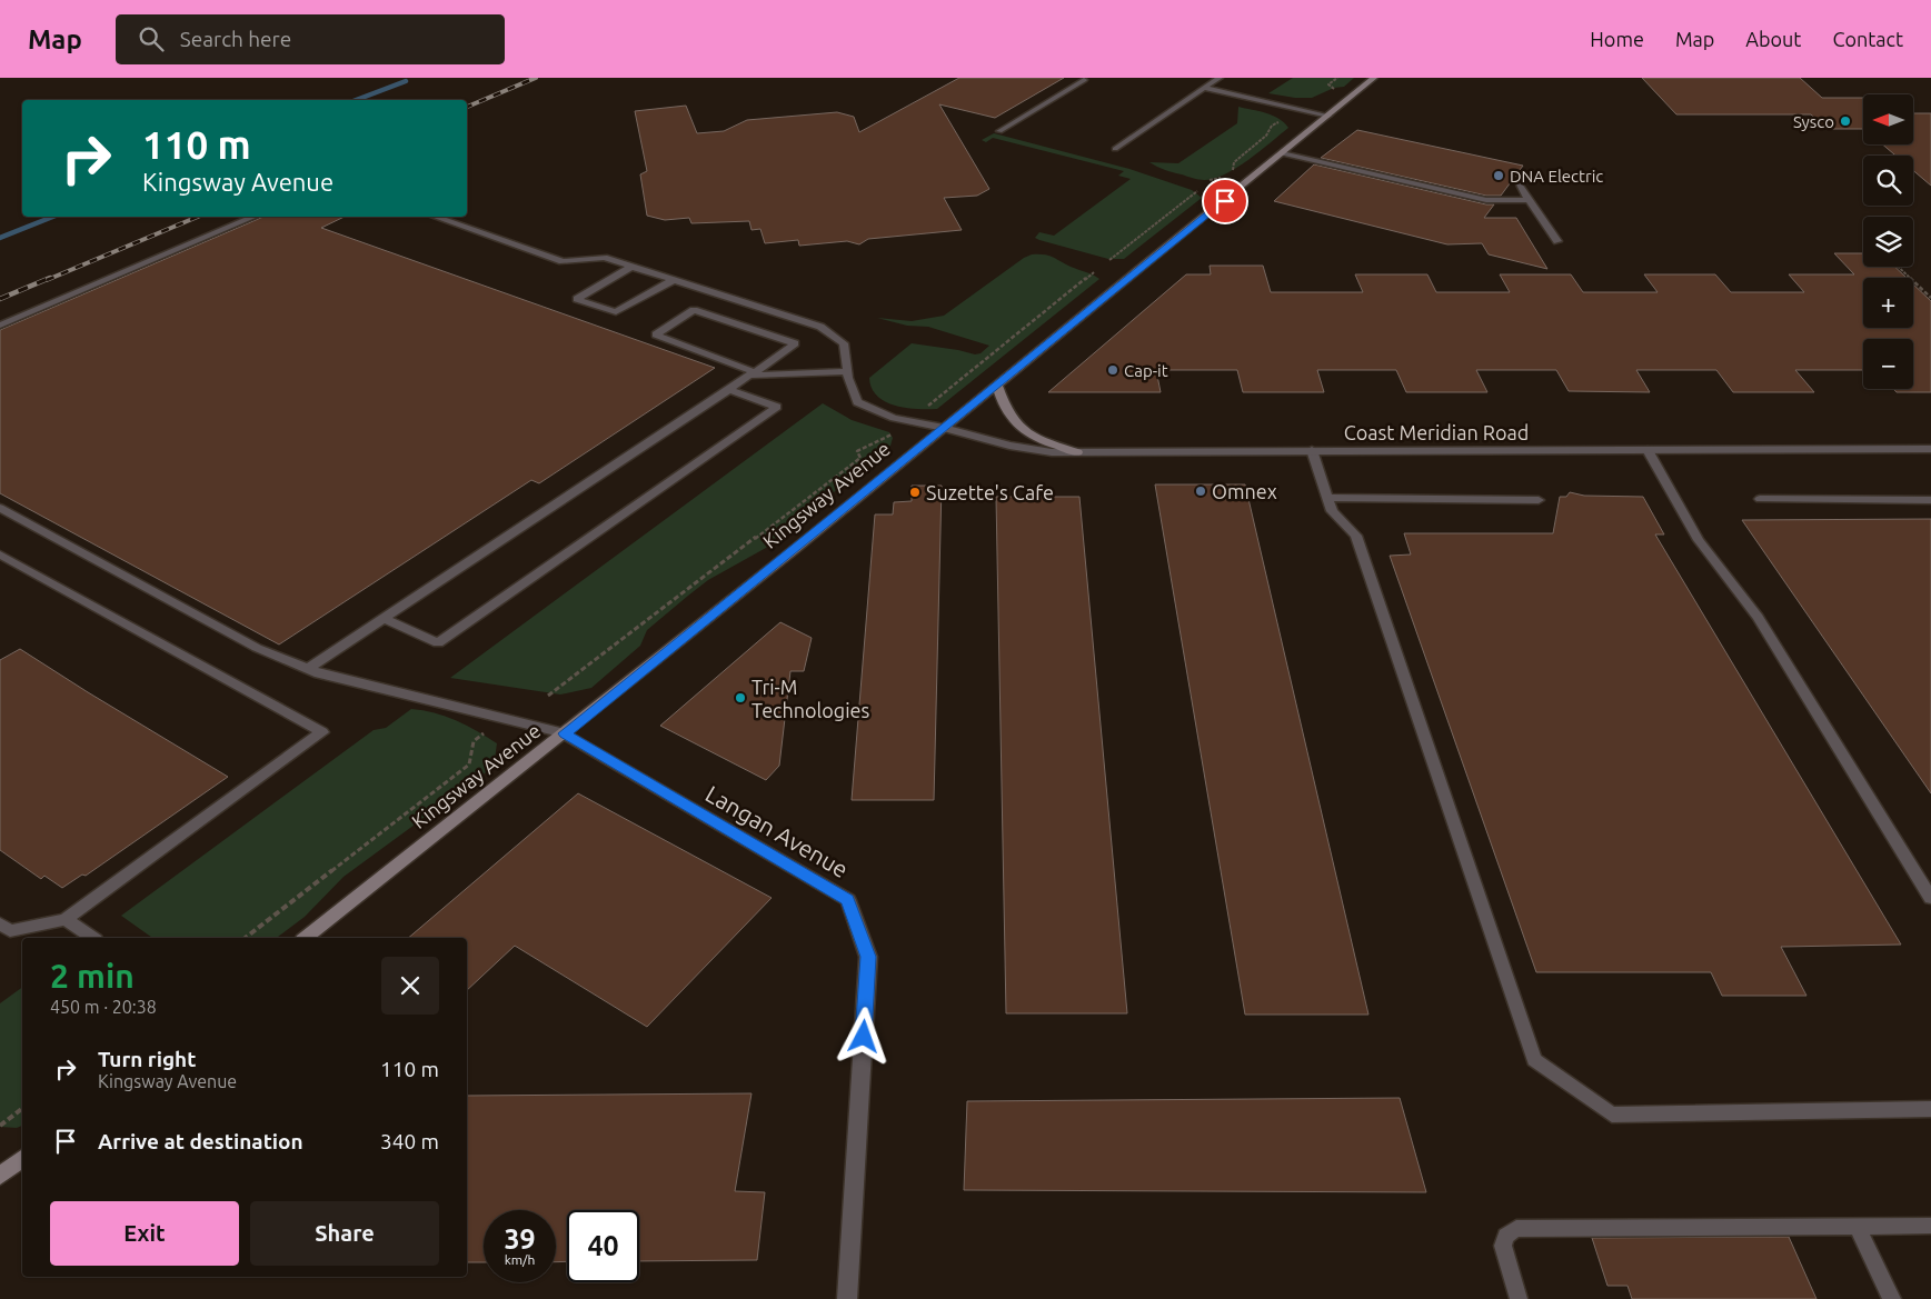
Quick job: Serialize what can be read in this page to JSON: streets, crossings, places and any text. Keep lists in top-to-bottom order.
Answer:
{
  "streets": {
    "main road": ["Kingsway Avenue"],
    "street": ["Coast Meridian Road", "Langan Avenue"]
  },
  "crossings": [
    ["Coast Meridian Road", "Kingsway Avenue"],
    ["Kingsway Avenue", "Langan Avenue"]
  ],
  "places": [
    "Sysco",
    "DNA Electric",
    "Cap-it",
    "Omnex",
    "Suzette's Cafe",
    "Tri-M Technologies"
  ],
  "north": "left",
  "page": {
    "header": "Map",
    "search": "Search here",
    "nav": [
      "Home",
      "Map",
      "About",
      "Contact"
    ],
    "map_buttons": ["+", "−"],
    "turn": ["110 m", "Kingsway Avenue"],
    "heading": ["2 min", "450 m · 20:38"],
    "list": [
      {
        "name": "Turn right",
        "note": "Kingsway Avenue",
        "value": "110 m"
      },
      {
        "name": "Arrive at destination",
        "value": "340 m"
      }
    ],
    "buttons": ["Exit", "Share"],
    "speed": "39 km/h",
    "limit": "40"
  }
}
